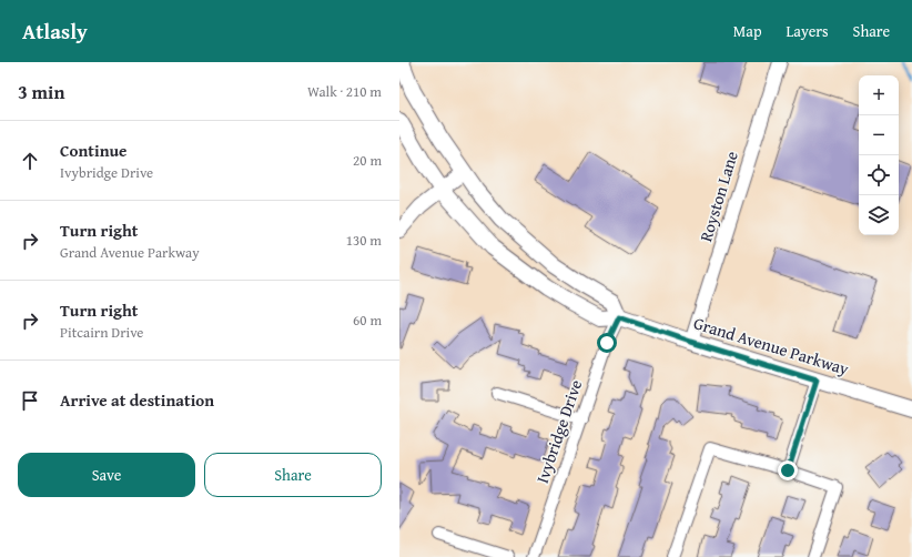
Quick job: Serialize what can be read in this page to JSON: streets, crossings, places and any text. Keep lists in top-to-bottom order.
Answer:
{
  "streets": {
    "main road": ["Grand Avenue Parkway"],
    "street": ["Royston Lane", "Ivybridge Drive"]
  },
  "crossings": [
    ["Royston Lane", "Grand Avenue Parkway"],
    ["Grand Avenue Parkway", "Ivybridge Drive"]
  ],
  "page": {
    "header": "Atlasly",
    "nav": ["Map", "Layers", "Share"],
    "heading": ["3 min", "Walk · 210 m"],
    "map_buttons": ["+", "−"],
    "list": [
      ["Continue", "Ivybridge Drive", "20 m"],
      ["Turn right", "Grand Avenue Parkway", "130 m"],
      ["Turn right", "Pitcairn Drive", "60 m"],
      "Arrive at destination"
    ],
    "buttons": ["Save", "Share"]
  }
}
